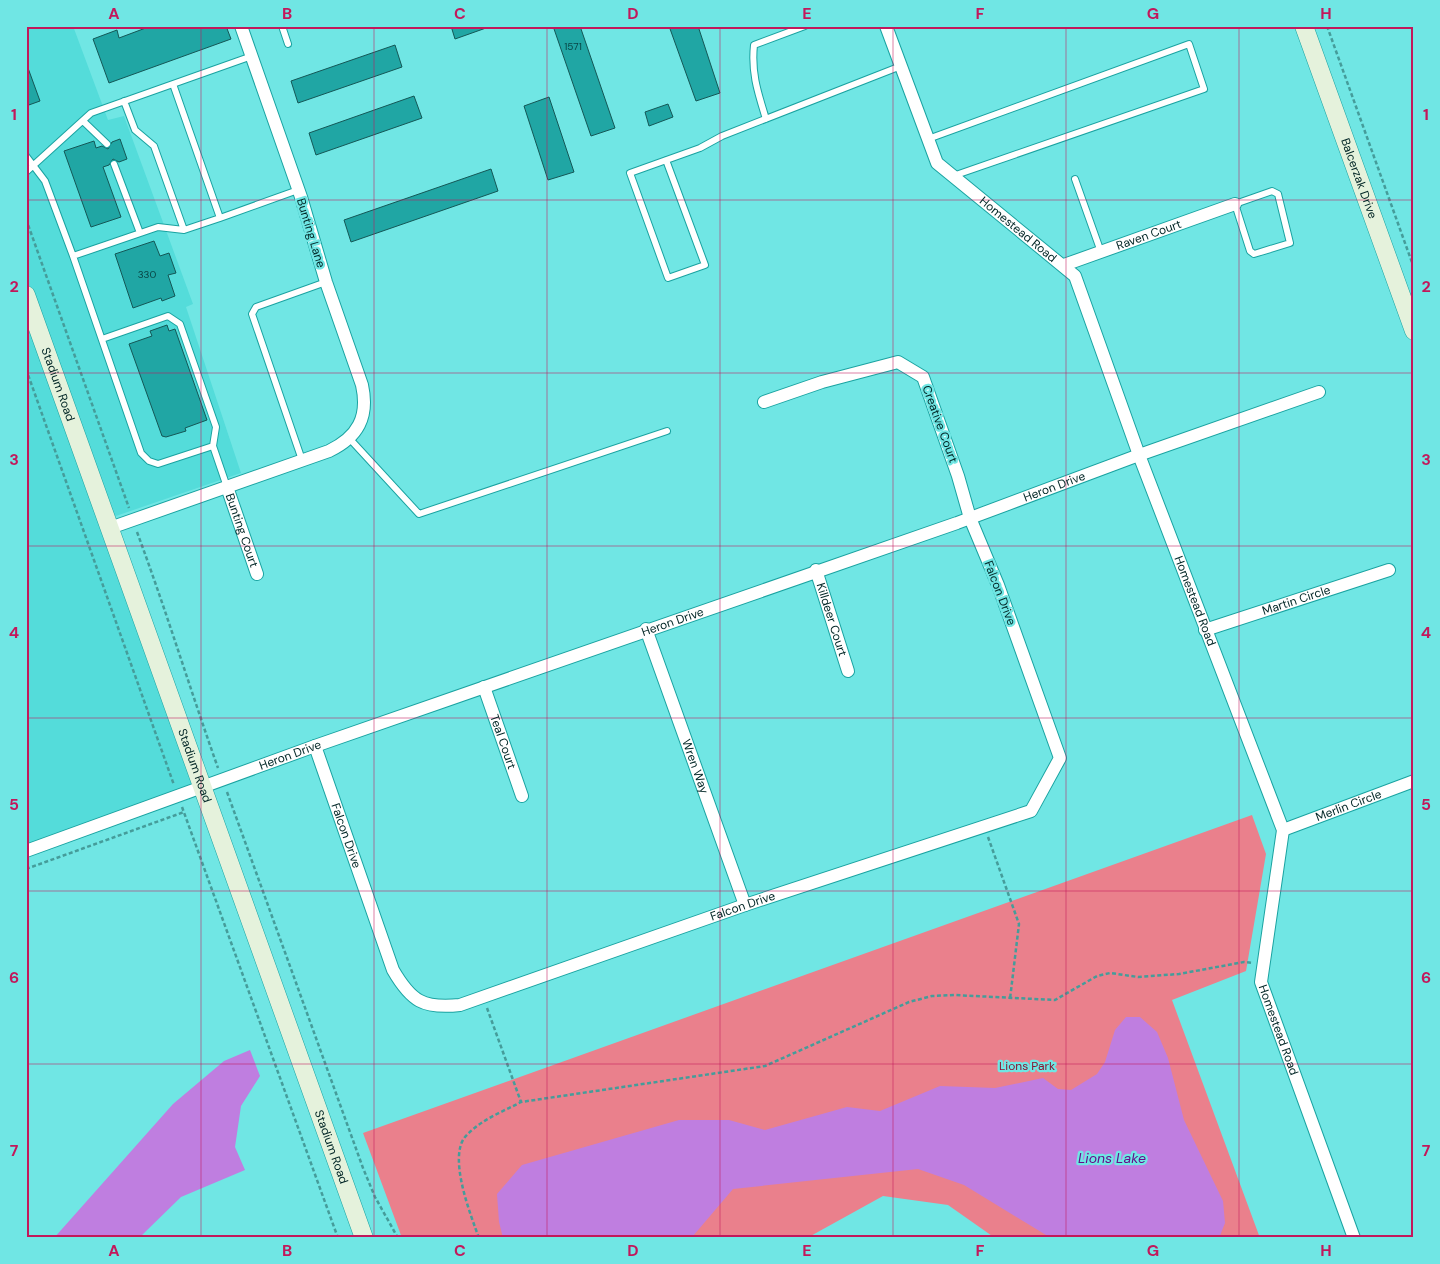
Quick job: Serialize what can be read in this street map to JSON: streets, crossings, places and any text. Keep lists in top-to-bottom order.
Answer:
{
  "streets": {
    "street": [
      "Balcerzak Drive",
      "Homestead Road",
      "Bunting Lane",
      "Raven Court",
      "Stadium Road",
      "Creative Court",
      "Heron Drive",
      "Bunting Court",
      "Falcon Drive",
      "Martin Circle",
      "Killdeer Court",
      "Teal Court",
      "Wren Way",
      "Merlin Circle"
    ]
  },
  "crossings": [
    ["Homestead Road", "Raven Court"],
    ["Homestead Road", "Heron Drive"],
    ["Homestead Road", "Martin Circle"],
    ["Homestead Road", "Merlin Circle"],
    ["Bunting Lane", "Stadium Road"],
    ["Bunting Lane", "Bunting Court"],
    ["Stadium Road", "Heron Drive"],
    ["Creative Court", "Heron Drive"],
    ["Creative Court", "Falcon Drive"],
    ["Heron Drive", "Falcon Drive"],
    ["Heron Drive", "Killdeer Court"],
    ["Heron Drive", "Teal Court"],
    ["Heron Drive", "Wren Way"],
    ["Falcon Drive", "Wren Way"]
  ],
  "water": ["Lions Lake"],
  "parks": ["Lions Park"],
  "house_numbers": ["1571", "330"],
  "grid": {
    "columns": [
      "A",
      "B",
      "C",
      "D",
      "E",
      "F",
      "G",
      "H"
    ],
    "rows": [
      "1",
      "2",
      "3",
      "4",
      "5",
      "6",
      "7"
    ]
  }
}
